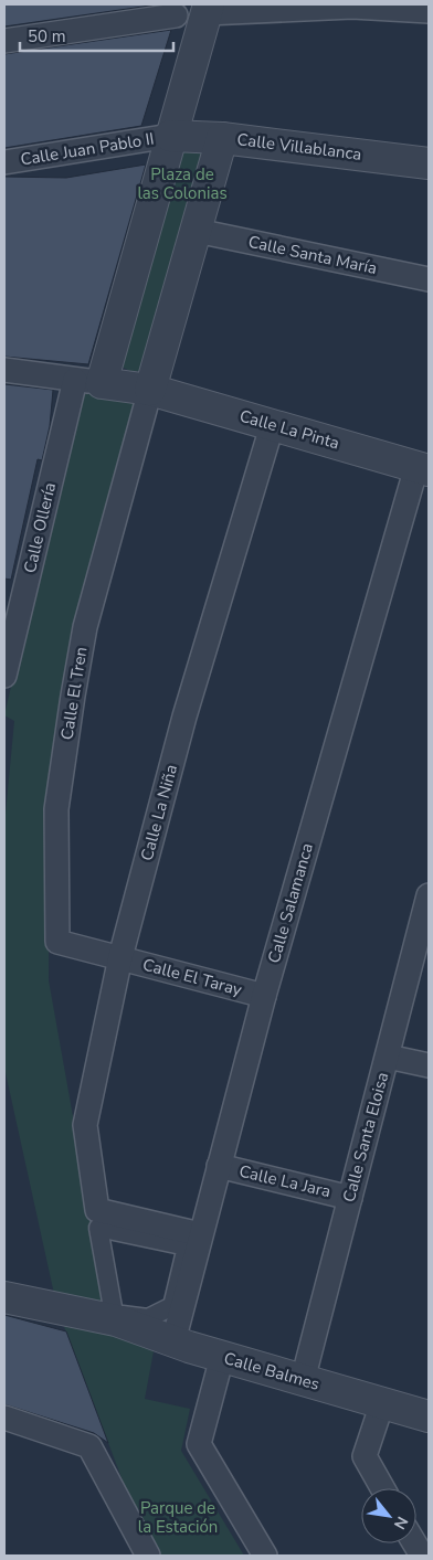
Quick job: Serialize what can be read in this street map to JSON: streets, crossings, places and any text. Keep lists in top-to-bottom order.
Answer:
{
  "streets": {
    "street": [
      "Calle Villablanca",
      "Calle Juan Pablo II",
      "Calle Santa María",
      "Calle La Pinta",
      "Calle Ollería",
      "Calle El Tren",
      "Calle La Niña",
      "Calle Salamanca",
      "Calle El Taray",
      "Calle Santa Eloisa",
      "Calle La Jara",
      "Calle Balmes"
    ]
  },
  "crossings": [
    ["Calle Villablanca", "Calle Juan Pablo II"],
    ["Calle La Pinta", "Calle Ollería"],
    ["Calle La Pinta", "Calle El Tren"],
    ["Calle La Pinta", "Calle La Niña"],
    ["Calle La Pinta", "Calle Salamanca"],
    ["Calle El Tren", "Calle La Niña"],
    ["Calle El Tren", "Calle El Taray"],
    ["Calle La Niña", "Calle Salamanca"],
    ["Calle La Niña", "Calle El Taray"],
    ["Calle Salamanca", "Calle El Taray"],
    ["Calle Salamanca", "Calle La Jara"],
    ["Calle Salamanca", "Calle Balmes"],
    ["Calle Santa Eloisa", "Calle La Jara"],
    ["Calle Santa Eloisa", "Calle Balmes"]
  ],
  "parks": ["Plaza de las Colonias", "Parque de la Estación"],
  "scale_bar": "50 m",
  "north": "bottom right"
}
